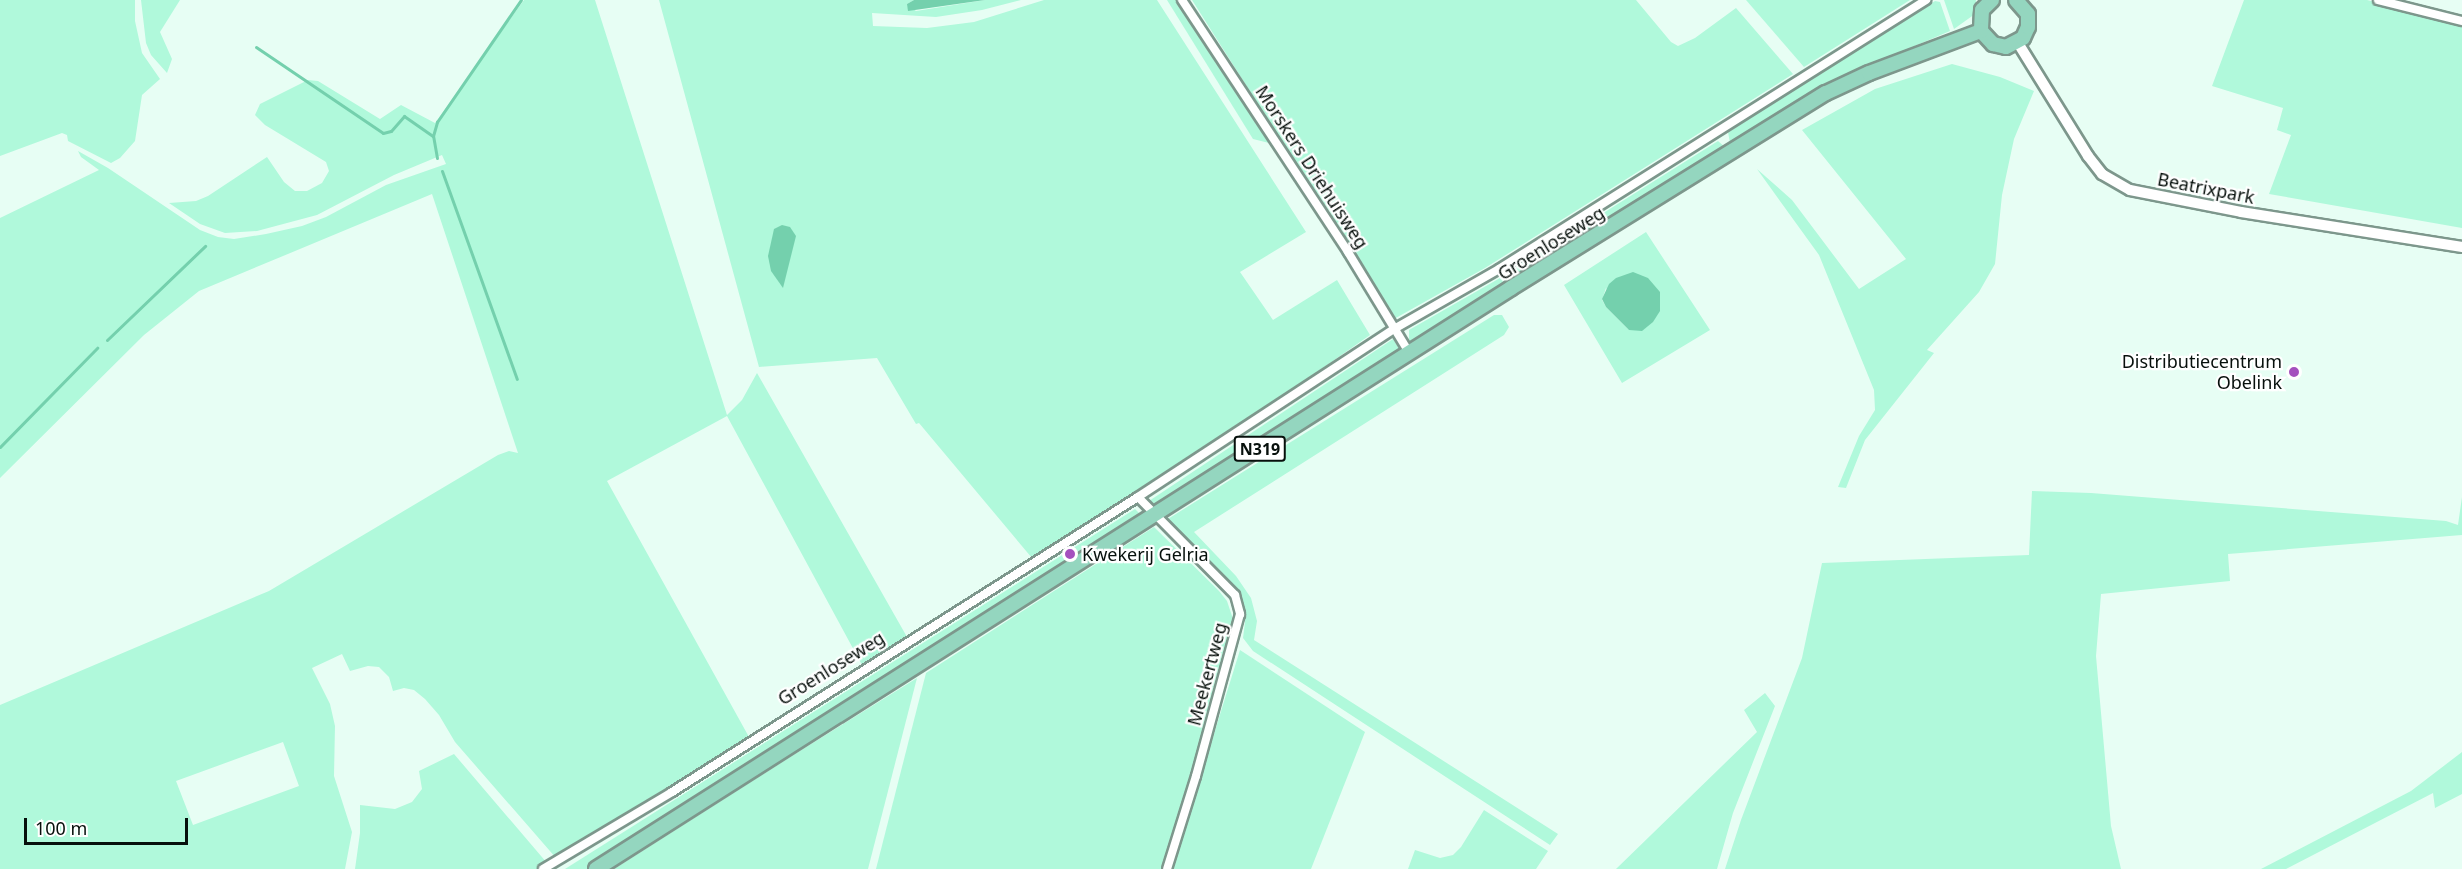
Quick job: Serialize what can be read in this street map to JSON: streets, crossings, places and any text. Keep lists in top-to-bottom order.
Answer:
{
  "streets": {
    "main road": ["Groenloseweg", "N319"],
    "street": ["Morskers Driehuisweg", "Beatrixpark", "Meekertweg"]
  },
  "crossings": [
    ["Morskers Driehuisweg", "Groenloseweg"],
    ["Groenloseweg", "Meekertweg"]
  ],
  "places": ["Distributiecentrum Obelink", "Kwekerij Gelria"],
  "scale_bar": "100 m"
}
